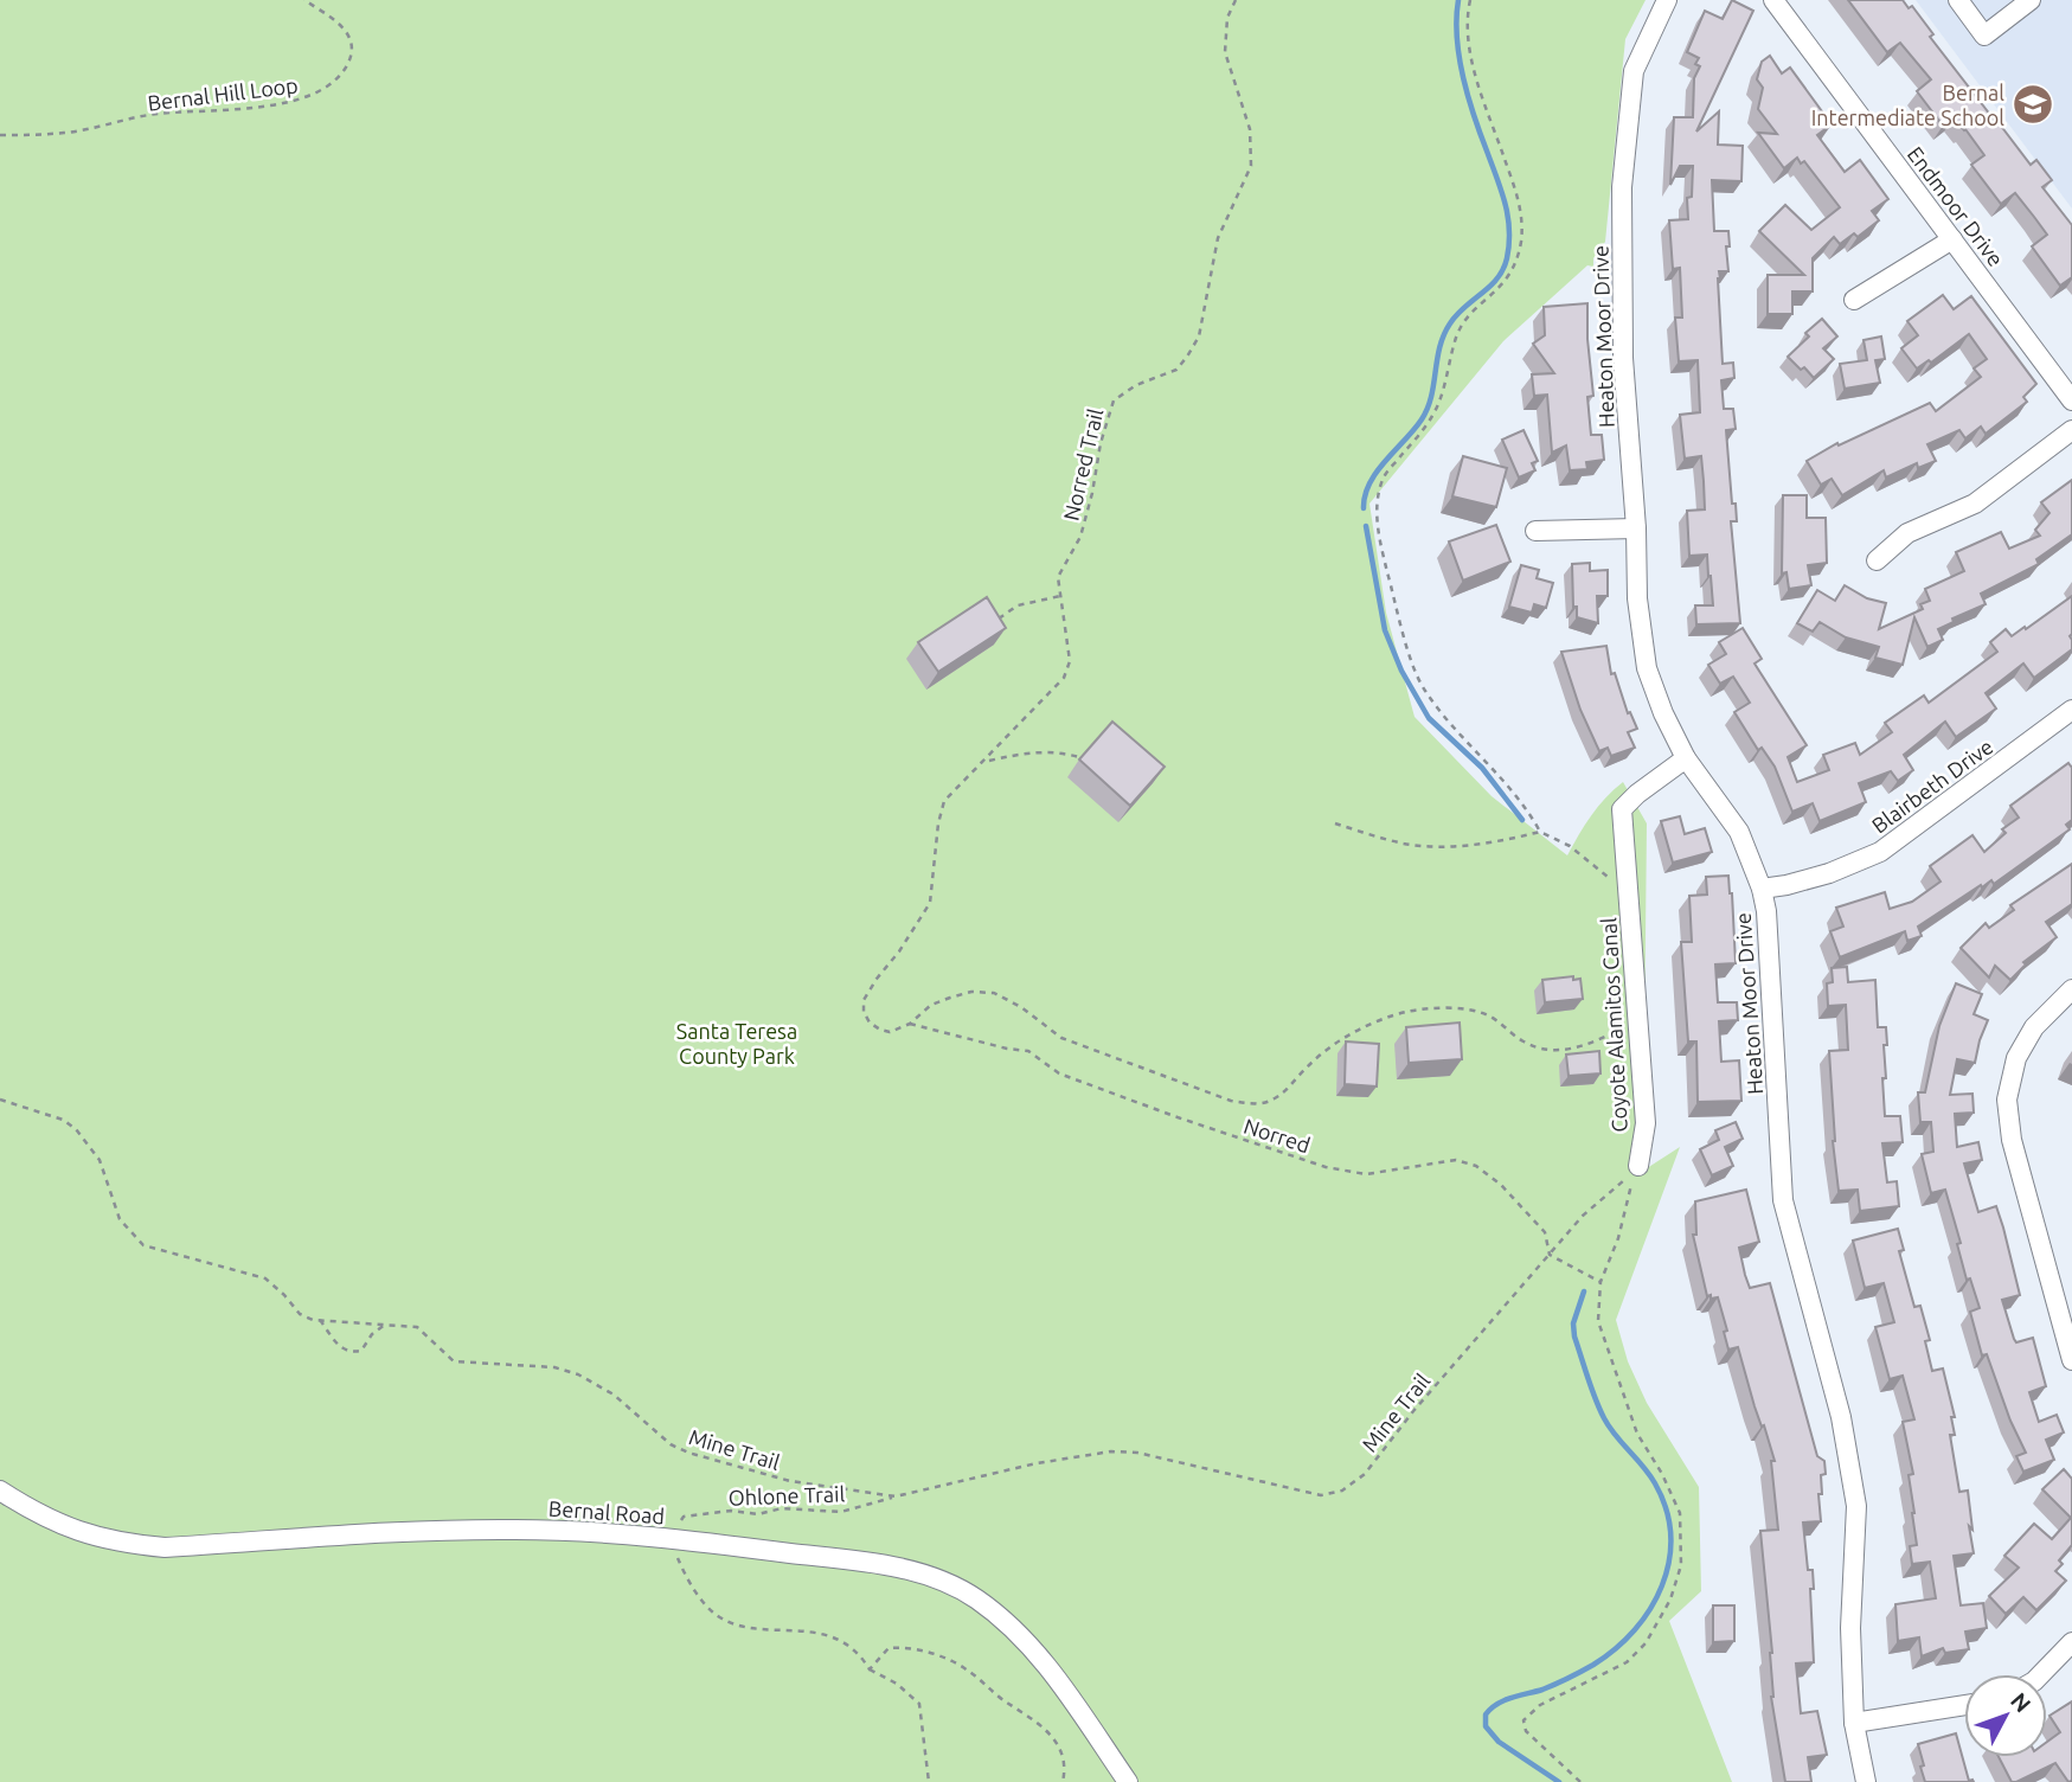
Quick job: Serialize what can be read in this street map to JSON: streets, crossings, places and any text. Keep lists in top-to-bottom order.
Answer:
{
  "streets": {
    "street": [
      "Endmoor Drive",
      "Heaton Moor Drive",
      "Blairbeth Drive",
      "Coyote Alamitos Canal",
      "Bernal Road"
    ],
    "path": [
      "Bernal Hill Loop",
      "Norred Trail",
      "Norred",
      "Mine Trail",
      "Ohlone Trail"
    ]
  },
  "crossings": [
    ["Heaton Moor Drive", "Blairbeth Drive"],
    ["Heaton Moor Drive", "Coyote Alamitos Canal"],
    ["Norred Trail", "Norred"],
    ["Coyote Alamitos Canal", "Mine Trail"],
    ["Norred", "Mine Trail"],
    ["Mine Trail", "Ohlone Trail"]
  ],
  "parks": ["Santa Teresa County Park"],
  "places": {
    "school or university": ["Bernal Intermediate School"]
  },
  "north": "top right"
}
